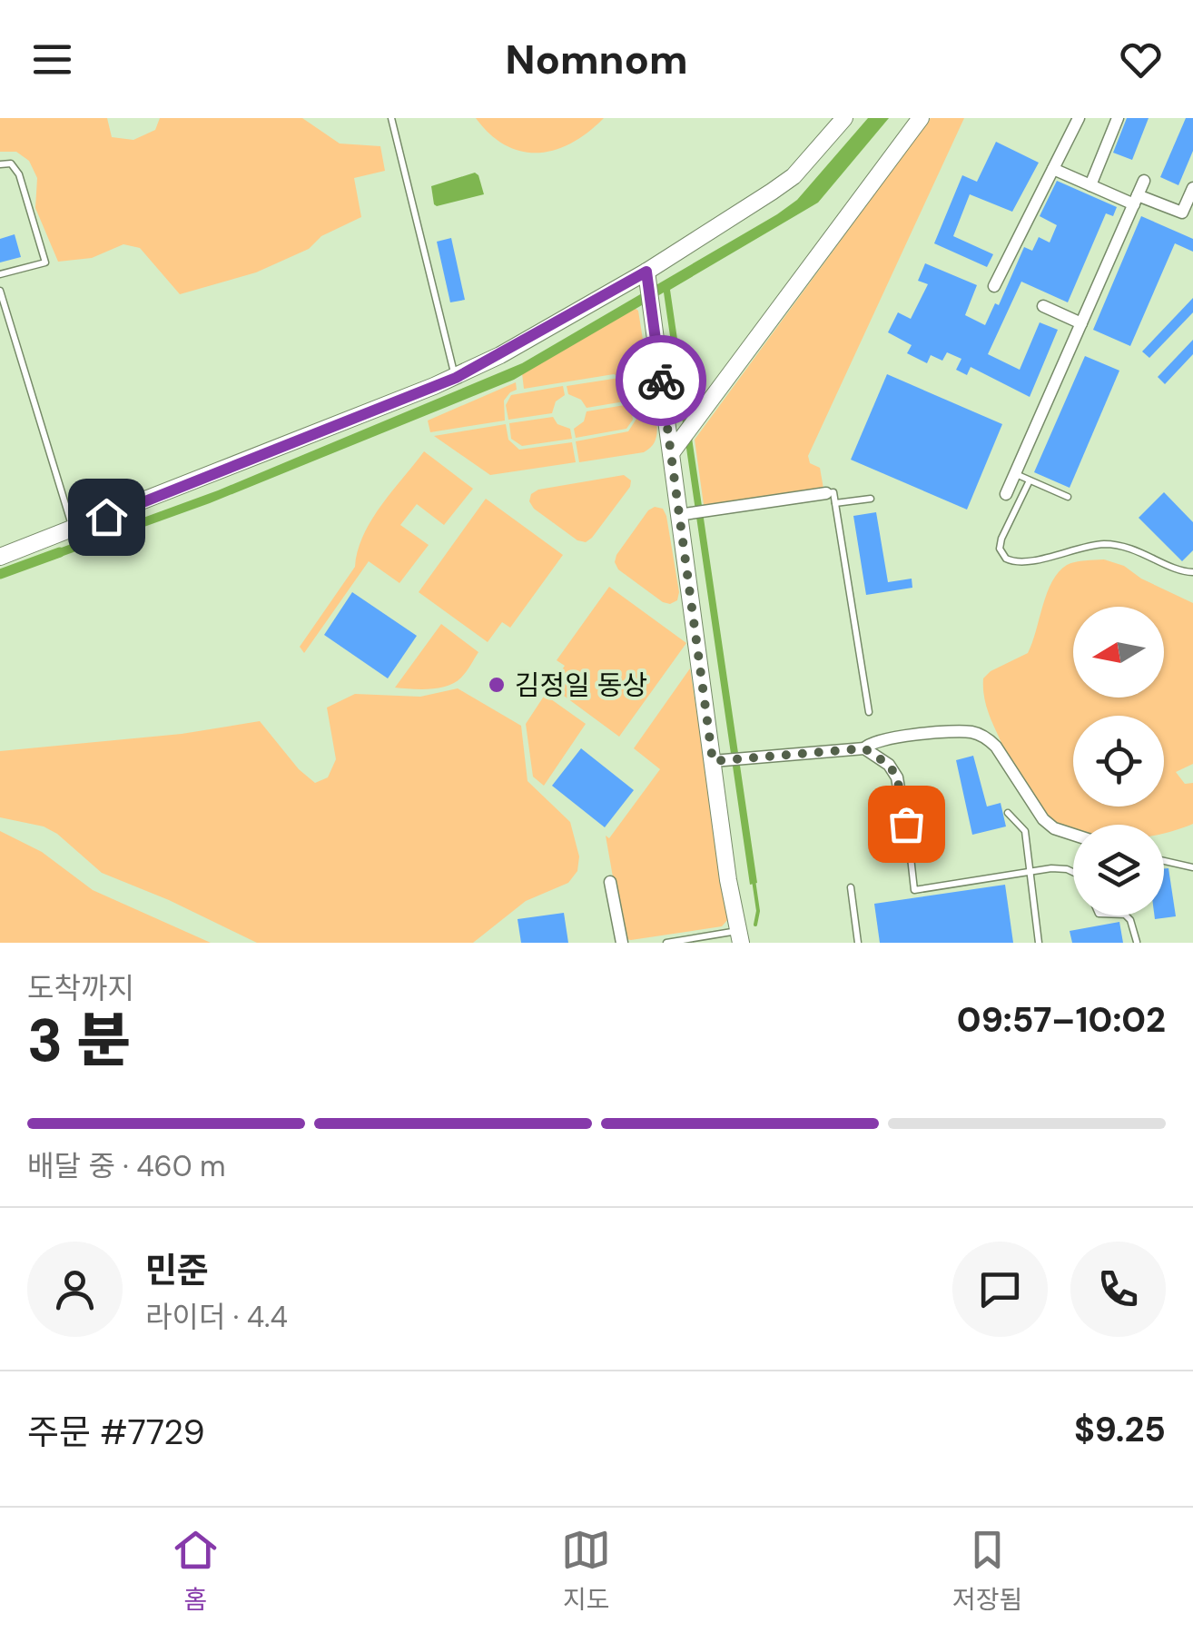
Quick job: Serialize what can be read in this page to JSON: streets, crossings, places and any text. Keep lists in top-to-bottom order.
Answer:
{
  "places": ["김정일 동상"],
  "north": "left",
  "page": {
    "header": "Nomnom",
    "heading": ["3 분", "도착까지", "09:57–10:02"],
    "panel": [
      "민준",
      "라이더 · 4.4",
      "주문 #7729",
      "$9.25"
    ],
    "bar": "배달 중 · 460 m",
    "tabs": ["홈", "지도", "저장됨"]
  }
}
